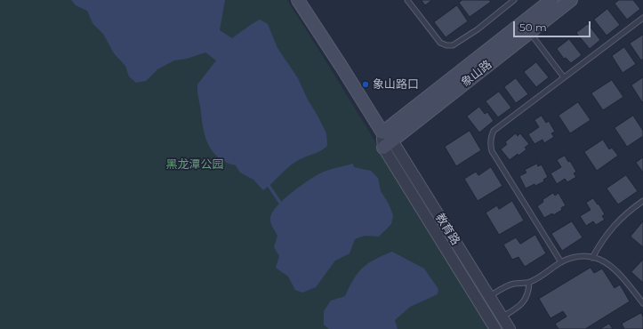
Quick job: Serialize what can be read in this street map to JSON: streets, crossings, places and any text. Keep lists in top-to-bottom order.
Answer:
{
  "streets": {
    "main road": ["象山路", "教育路"]
  },
  "crossings": [
    ["象山路", "教育路"]
  ],
  "parks": ["黑龙潭公园"],
  "places": ["象山路口"],
  "scale_bar": "50 m"
}
